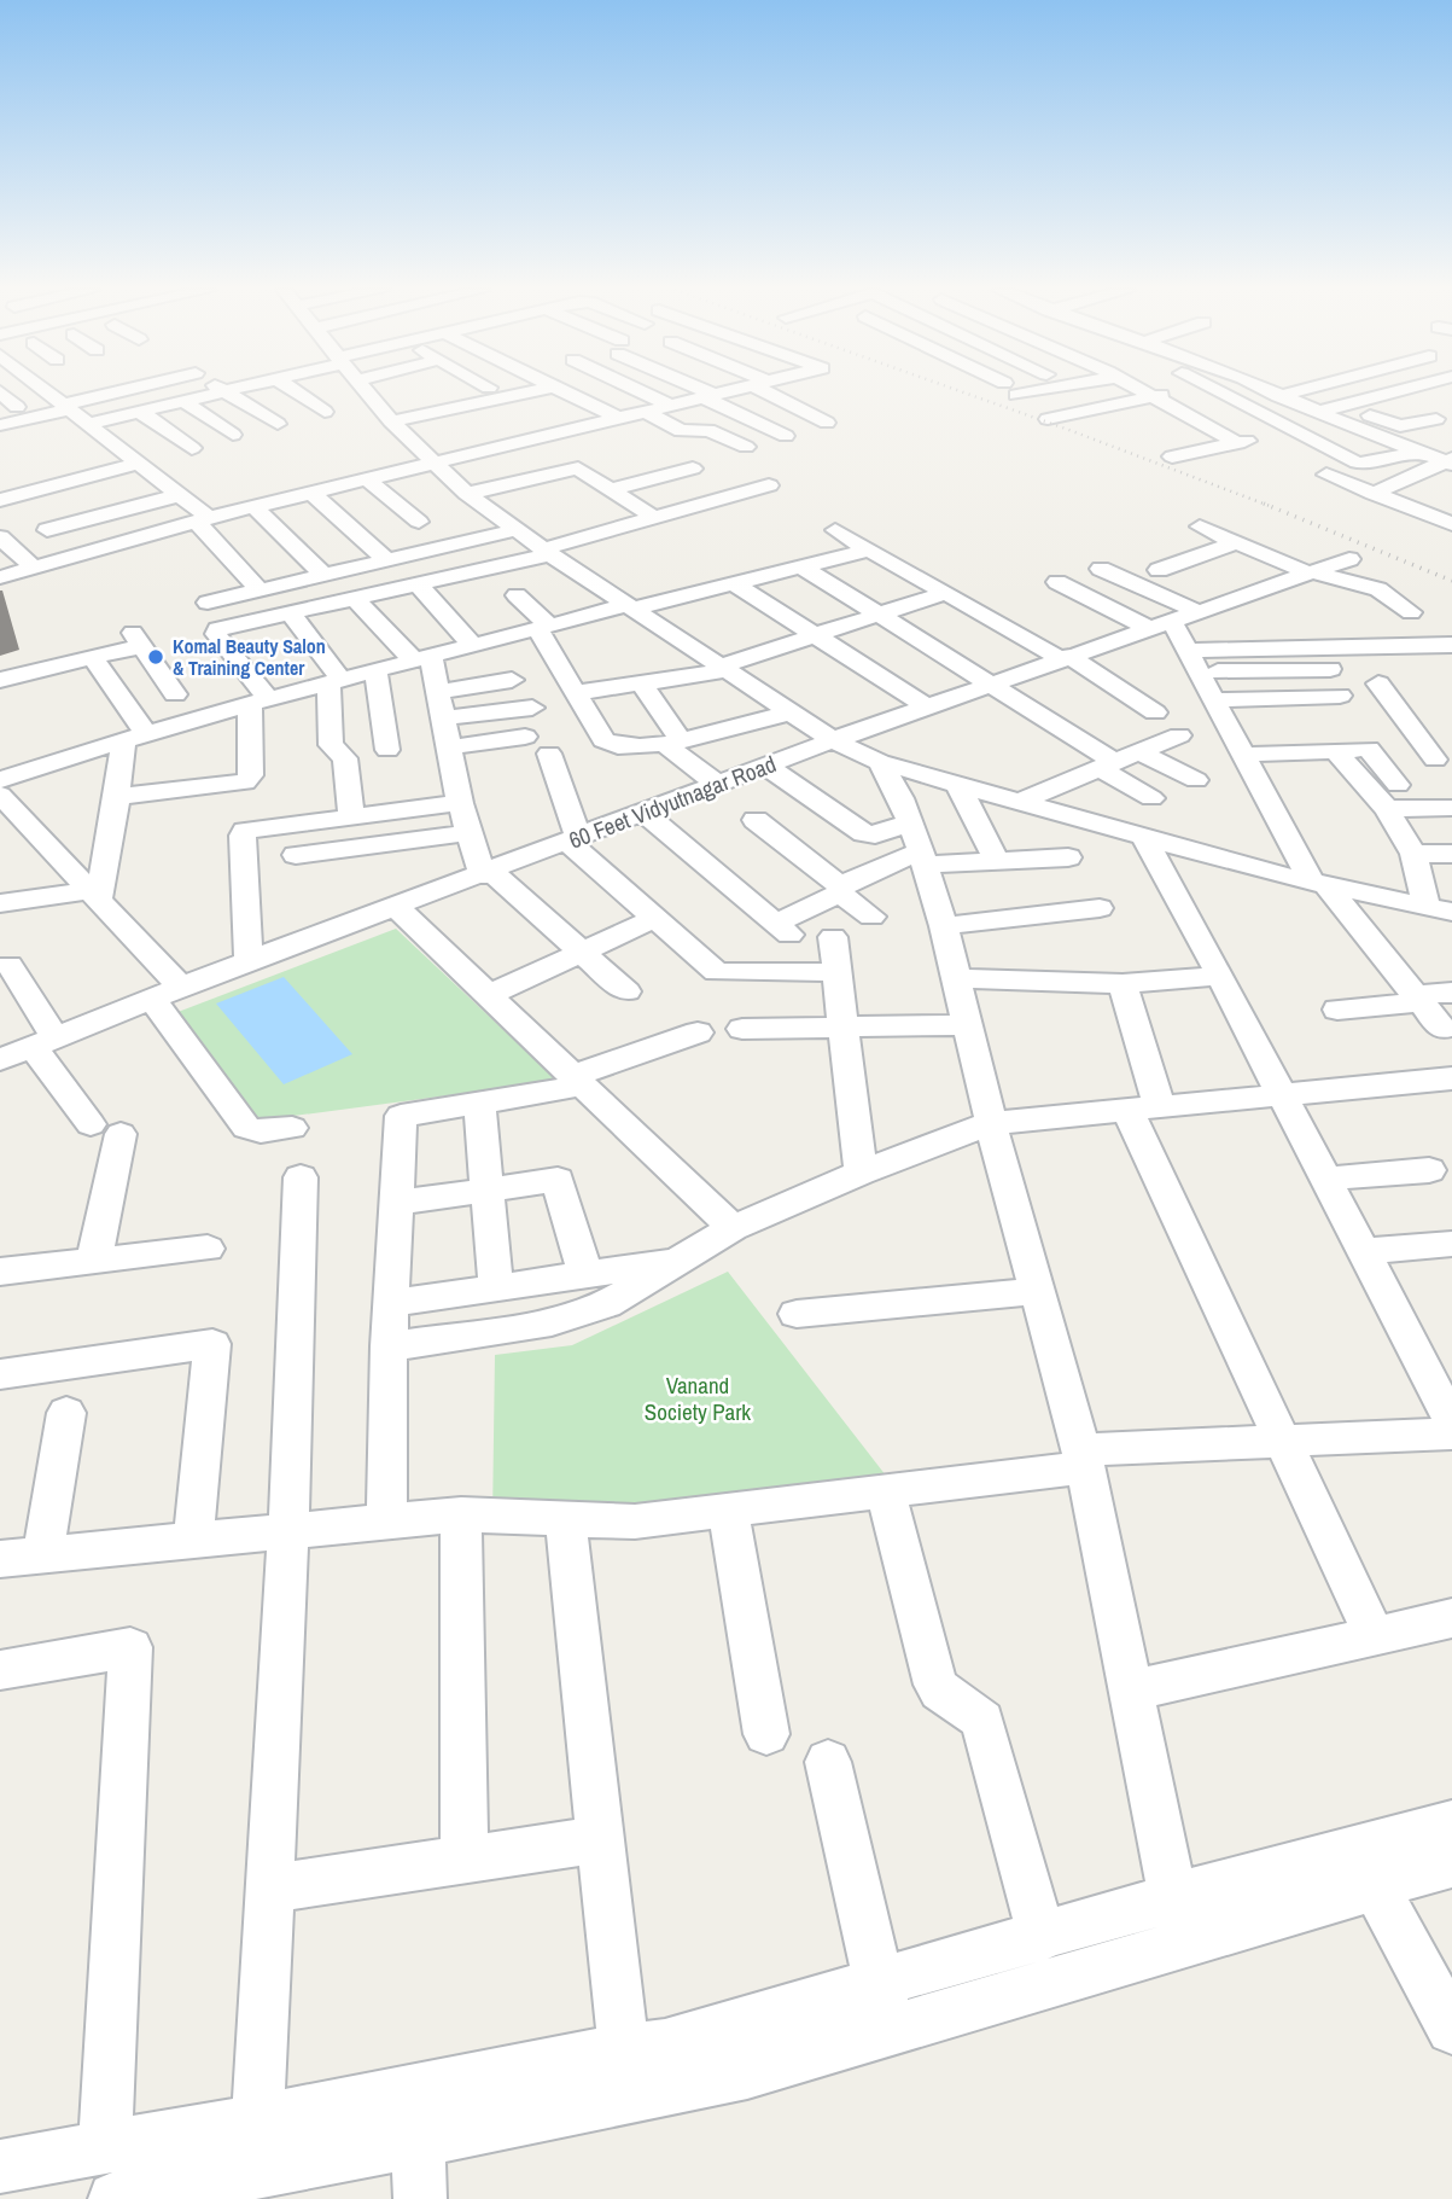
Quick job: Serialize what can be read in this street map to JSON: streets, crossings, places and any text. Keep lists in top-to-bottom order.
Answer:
{
  "streets": {
    "street": ["60 Feet Vidyutnagar Road"]
  },
  "parks": ["Vanand Society Park"],
  "places": ["Komal Beauty Salon & Training Center"]
}
